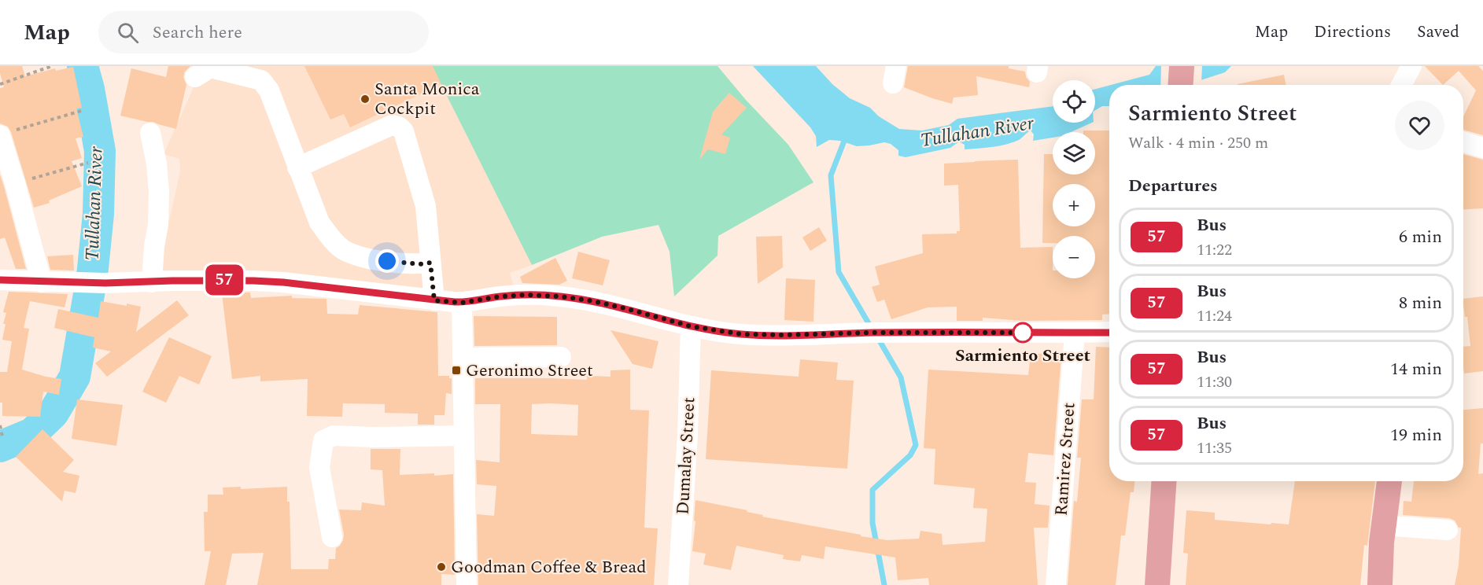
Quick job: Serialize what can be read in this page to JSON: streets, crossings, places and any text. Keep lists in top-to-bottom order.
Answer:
{
  "streets": {
    "street": ["Dumalay Street", "Ramirez Street"]
  },
  "water": ["Tullahan River"],
  "places": {
    "other": ["Santa Monica Cockpit", "Sarmiento Street", "Goodman Coffee & Bread"],
    "transit": ["Geronimo Street"]
  },
  "lines": ["bus line 57"],
  "page": {
    "header": "Map",
    "search": "Search here",
    "nav": ["Map", "Directions", "Saved"],
    "on_map": "57",
    "map_buttons": ["+", "−"],
    "heading": [
      ["Sarmiento Street", "Walk · 4 min · 250 m"],
      "Departures"
    ],
    "list": [
      {
        "mark": "57",
        "name": "Bus",
        "note": "11:22",
        "value": "6 min"
      },
      {
        "mark": "57",
        "name": "Bus",
        "note": "11:24",
        "value": "8 min"
      },
      {
        "mark": "57",
        "name": "Bus",
        "note": "11:30",
        "value": "14 min"
      },
      {
        "mark": "57",
        "name": "Bus",
        "note": "11:35",
        "value": "19 min"
      }
    ]
  }
}
